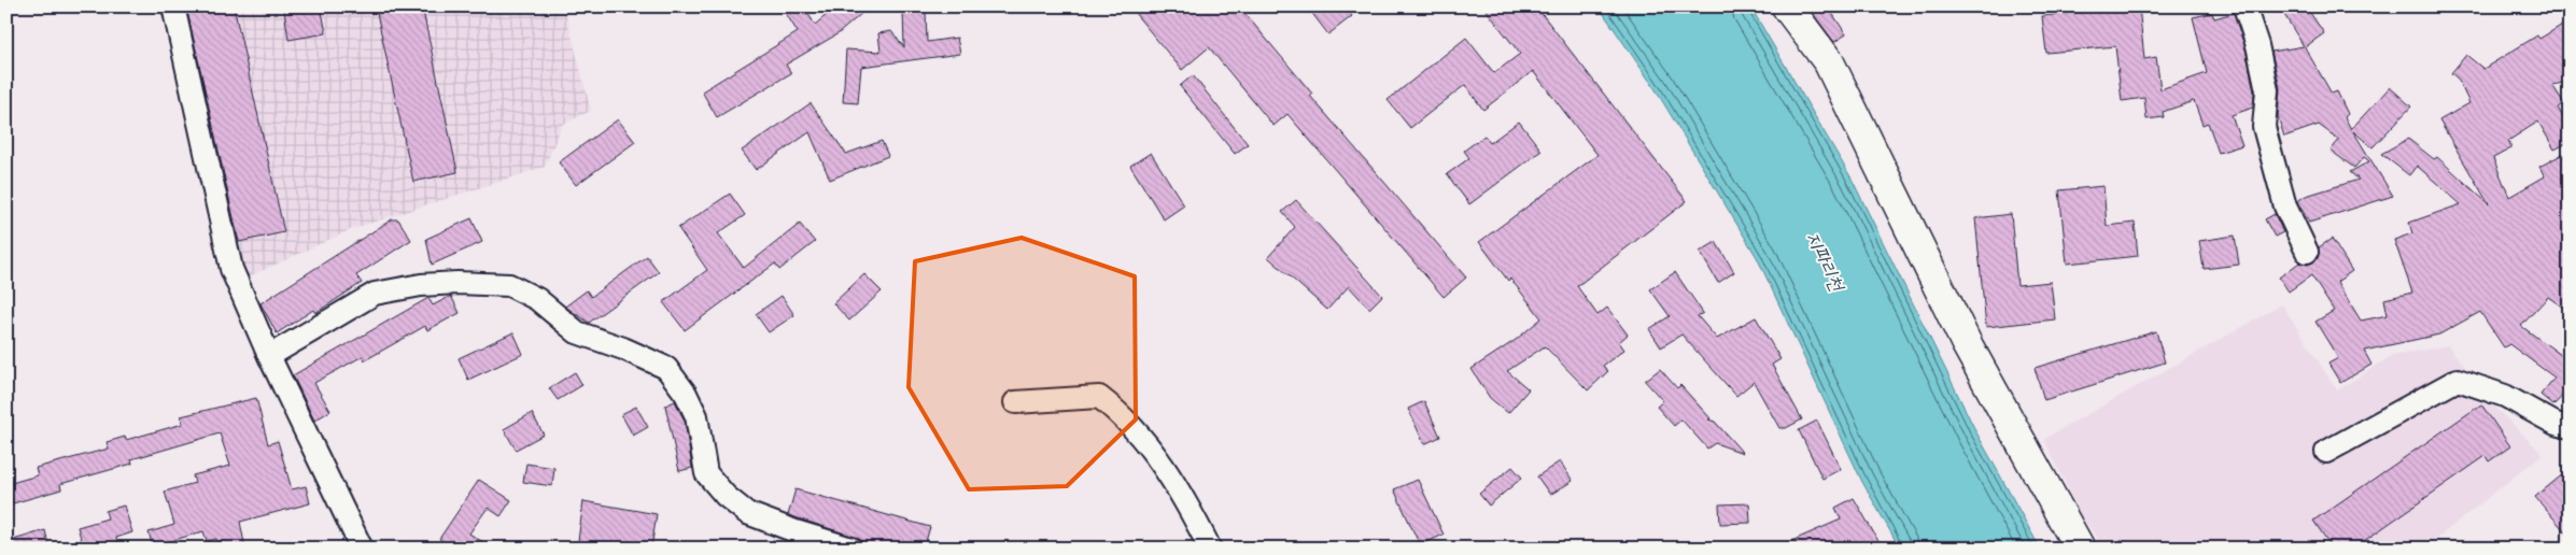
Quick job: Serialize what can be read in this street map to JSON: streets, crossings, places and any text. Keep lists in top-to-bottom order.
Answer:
{
  "water": ["지파리천"]
}
